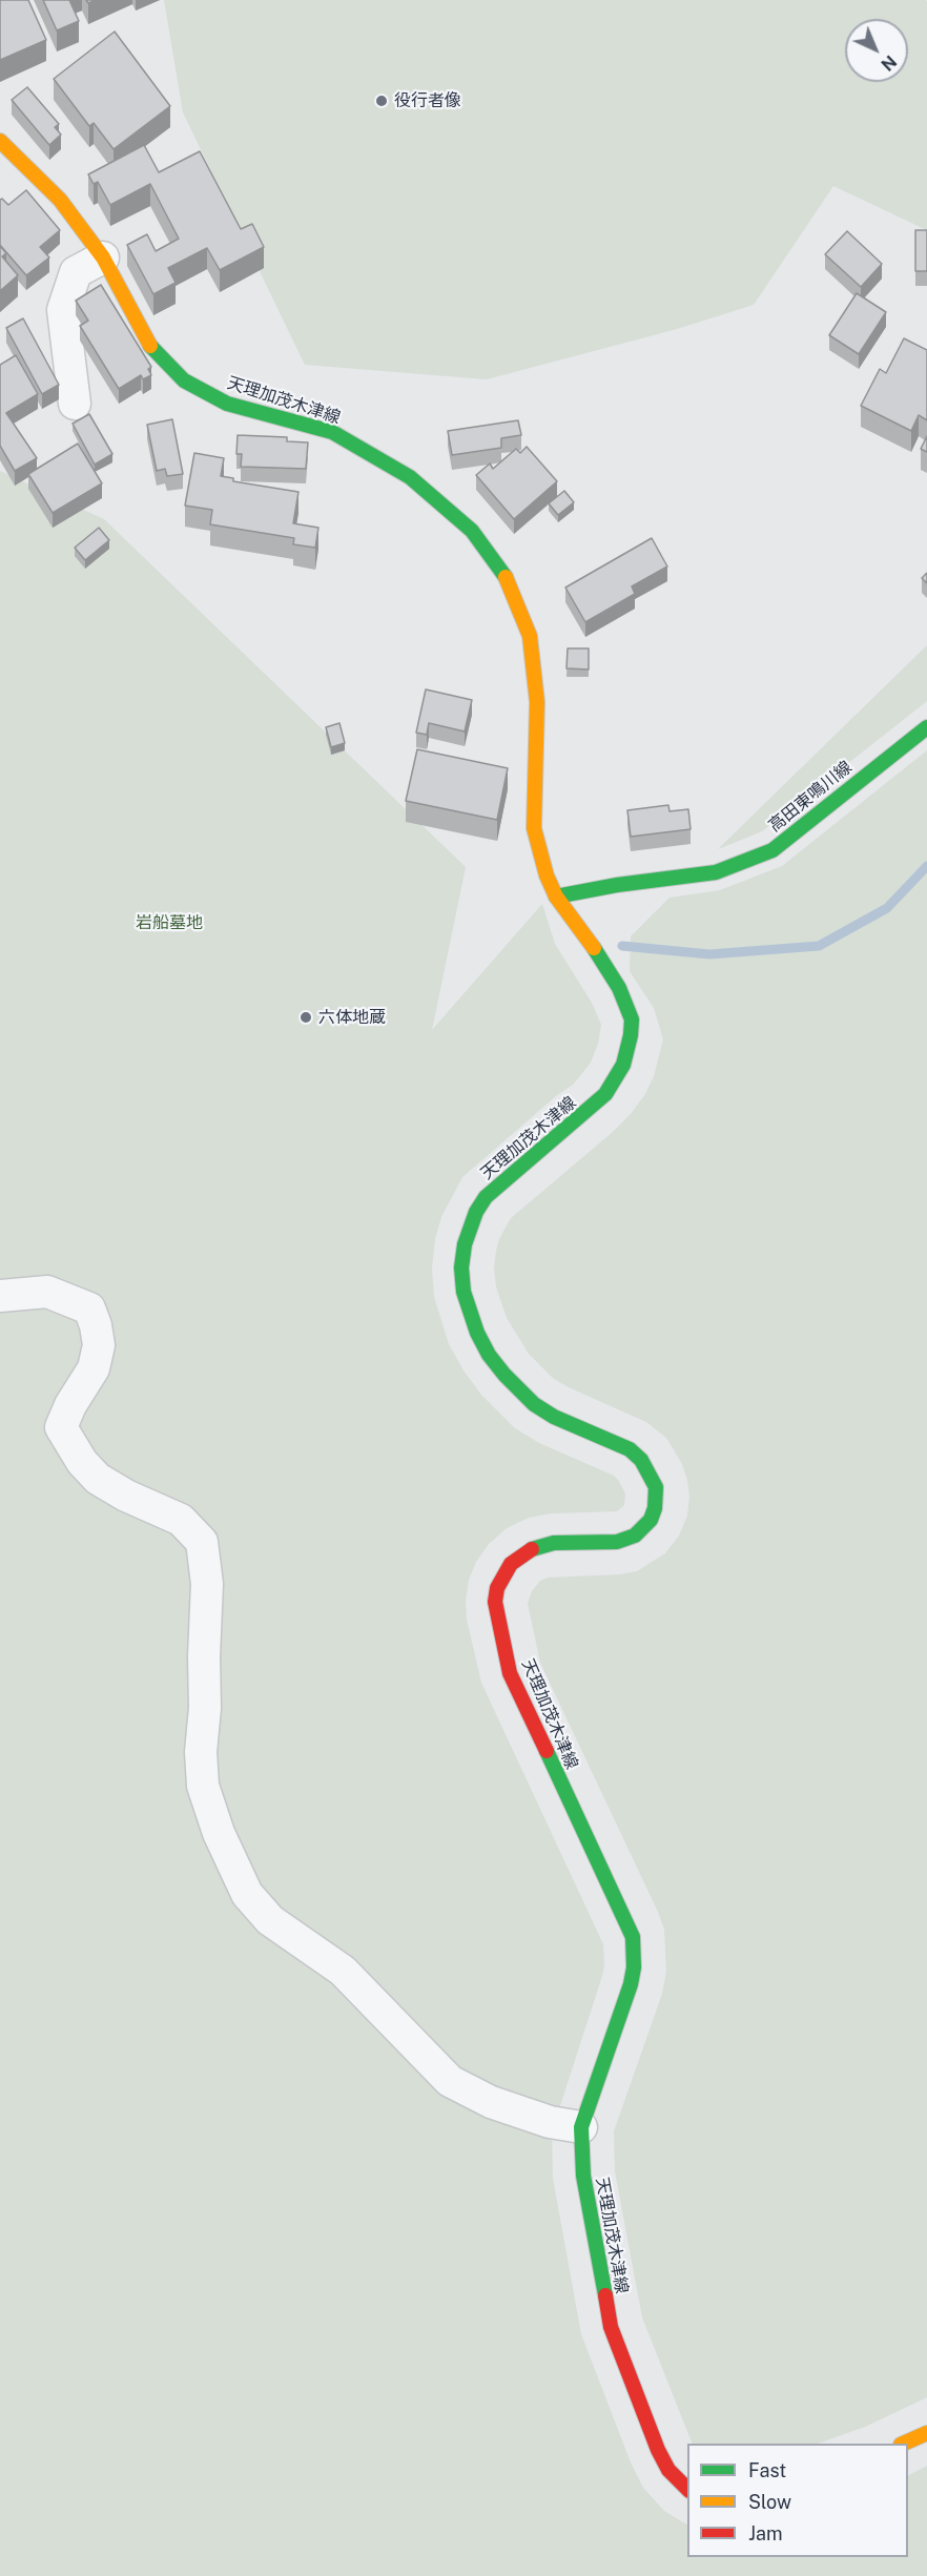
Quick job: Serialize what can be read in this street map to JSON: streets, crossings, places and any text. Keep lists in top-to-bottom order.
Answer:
{
  "streets": {
    "main road": ["天理加茂木津線", "高田東鳴川線"]
  },
  "crossings": [
    ["天理加茂木津線", "高田東鳴川線"]
  ],
  "parks": ["岩船墓地"],
  "places": ["役行者像", "六体地蔵"],
  "legend": ["Fast", "Slow", "Jam"],
  "north": "bottom right"
}
